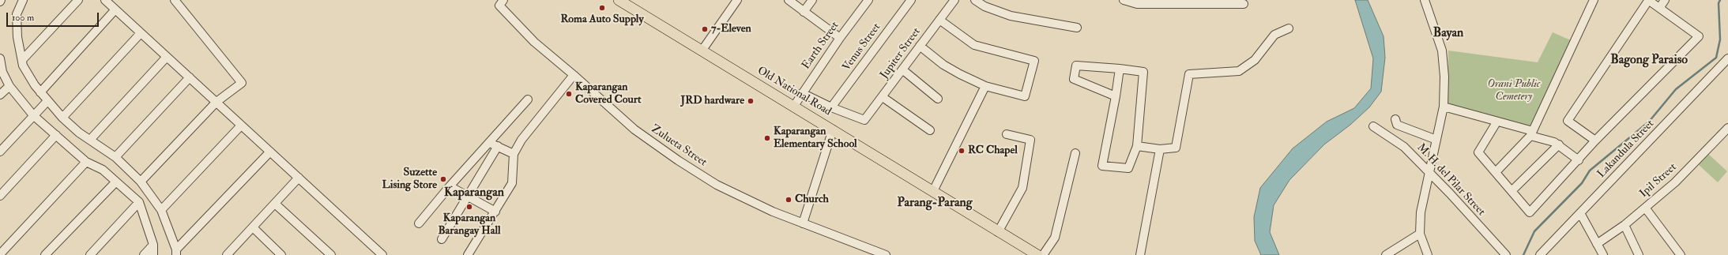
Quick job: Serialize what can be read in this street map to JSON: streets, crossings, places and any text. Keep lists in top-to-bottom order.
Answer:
{
  "streets": {
    "main road": ["Old National Road"],
    "street": [
      "Earth Street",
      "Venus Street",
      "Jupiter Street",
      "Zulueta Street",
      "Lakandula Street",
      "M. H. del Pilar Street",
      "Ipil Street"
    ]
  },
  "crossings": [
    ["Earth Street", "Old National Road"],
    ["Venus Street", "Jupiter Street"]
  ],
  "districts": [
    "Bayan",
    "Bagong Paraiso",
    "Kaparangan",
    "Parang-Parang"
  ],
  "parks": ["Orani Public Cemetery"],
  "places": [
    "Roma Auto Supply",
    "7-Eleven",
    "Kaparangan Covered Court",
    "JRD hardware",
    "Kaparangan Elementary School",
    "RC Chapel",
    "Suzette Lising Store",
    "Church",
    "Kaparangan Barangay Hall"
  ],
  "scale_bar": "100 m"
}
